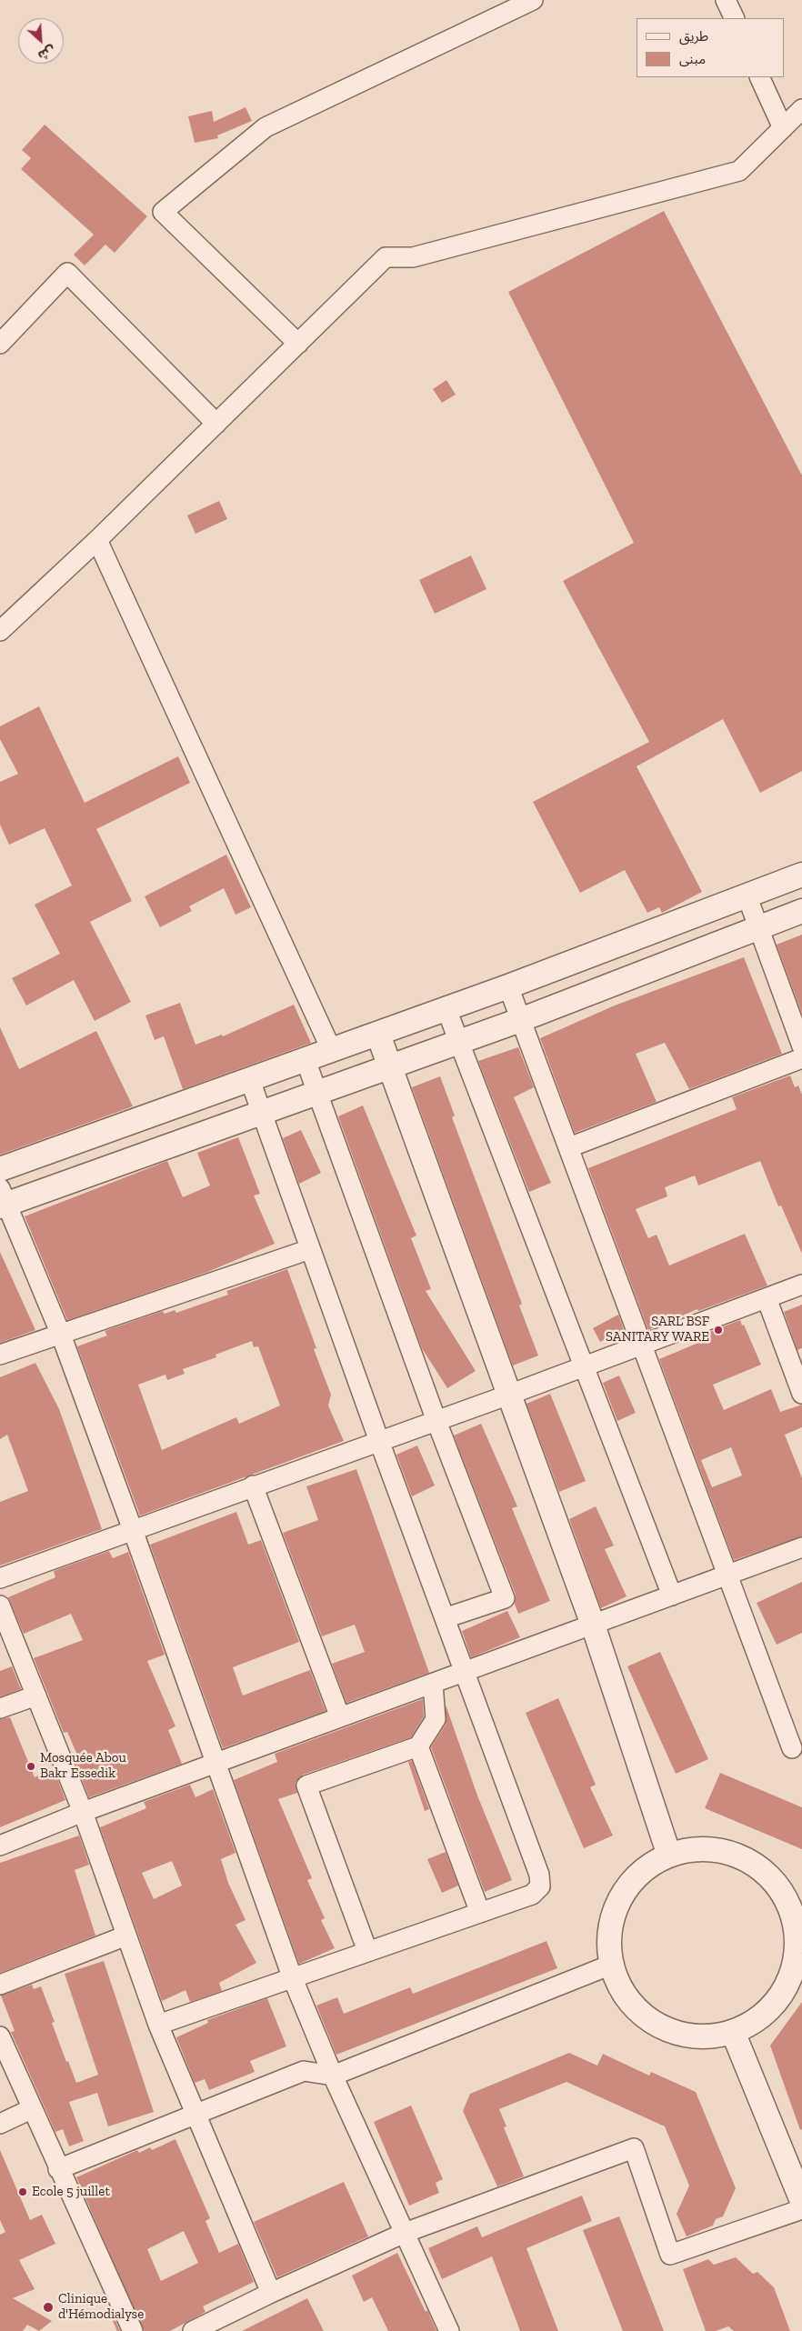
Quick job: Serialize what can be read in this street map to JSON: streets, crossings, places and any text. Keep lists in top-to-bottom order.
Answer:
{
  "places": [
    "SARL BSF SANITARY WARE",
    "Mosquée Abou Bakr Essedik",
    "Ecole 5 juillet",
    "Clinique d'Hémodialyse"
  ],
  "legend": ["طريق", "مبنى"],
  "north": "bottom right"
}
